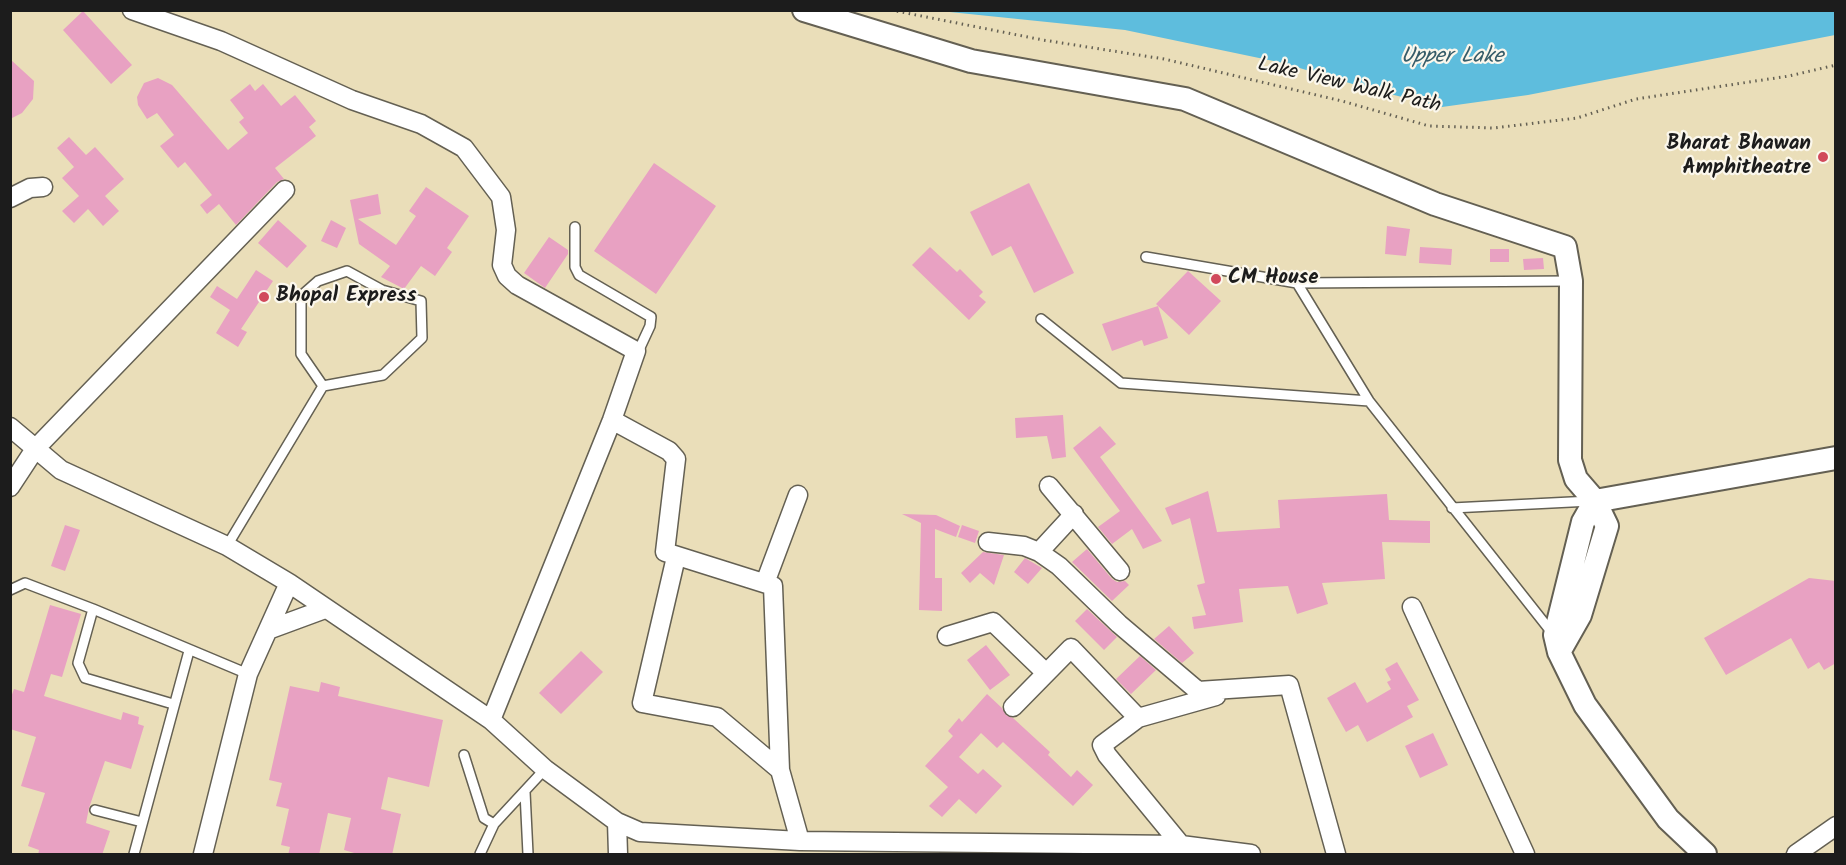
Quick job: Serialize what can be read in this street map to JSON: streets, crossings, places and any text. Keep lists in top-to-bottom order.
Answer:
{
  "streets": {
    "path": ["Lake View Walk Path"]
  },
  "water": ["Upper Lake"],
  "places": ["Bharat Bhawan Amphitheatre", "CM House", "Bhopal Express"]
}
